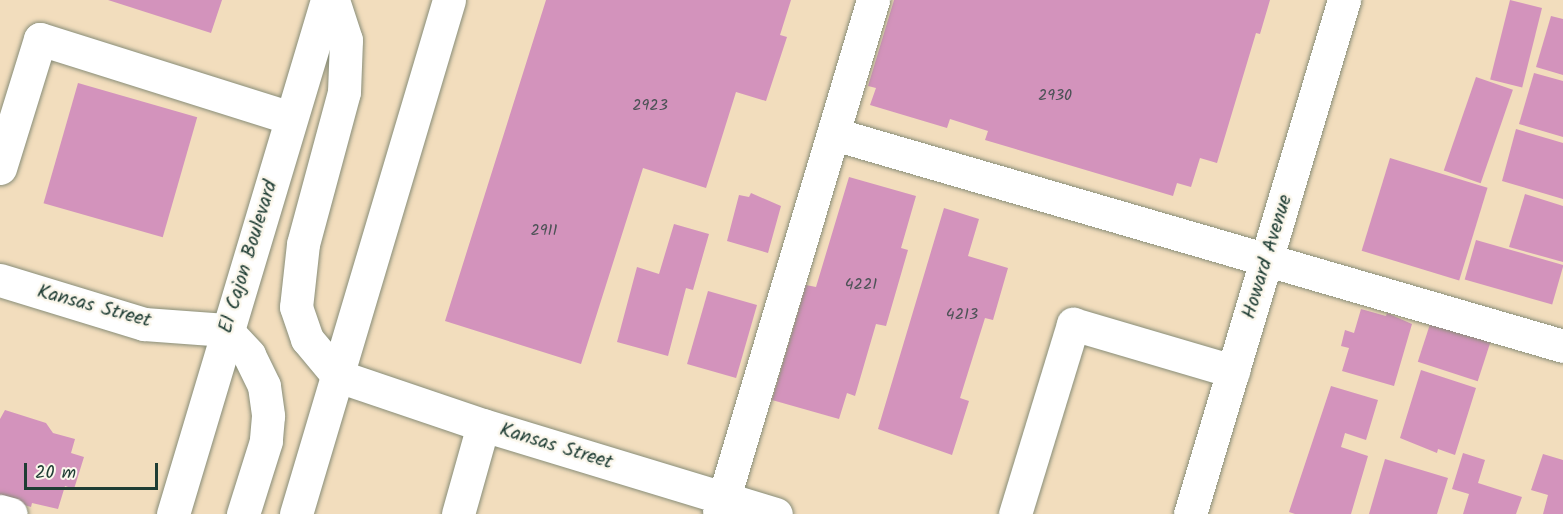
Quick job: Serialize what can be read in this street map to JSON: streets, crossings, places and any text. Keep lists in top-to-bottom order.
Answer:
{
  "streets": {
    "main road": ["El Cajon Boulevard", "Howard Avenue", "Kansas Street"]
  },
  "crossings": [
    ["El Cajon Boulevard", "Kansas Street"]
  ],
  "house_numbers": [
    "2930",
    "2923",
    "2911",
    "4221",
    "4213"
  ],
  "scale_bar": "20 m"
}
